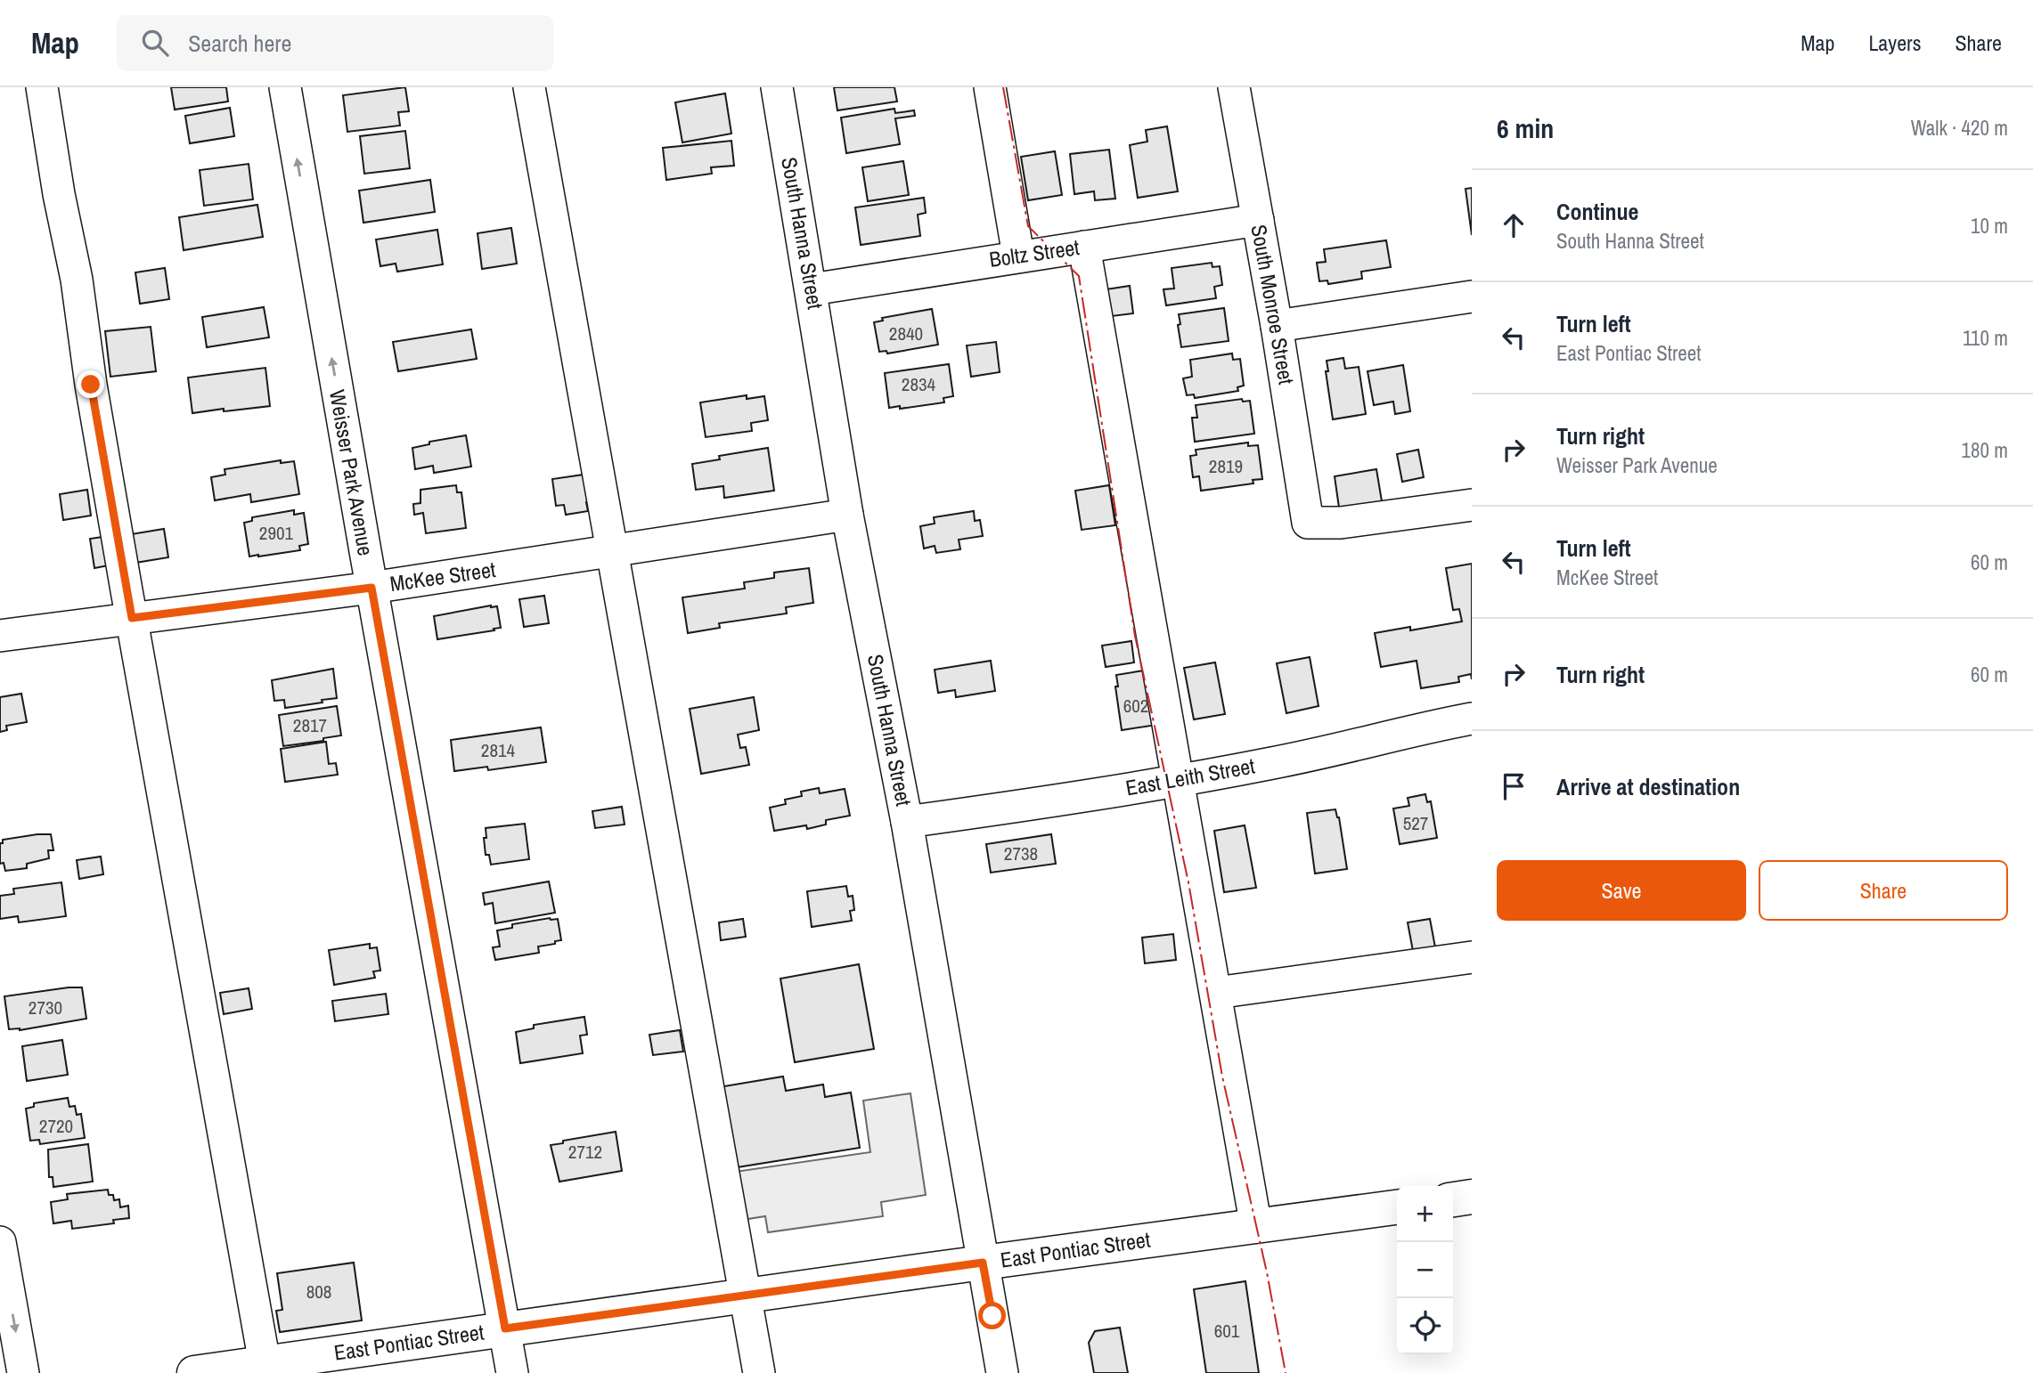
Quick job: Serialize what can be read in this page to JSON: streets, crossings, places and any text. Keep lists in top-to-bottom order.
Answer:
{
  "streets": {
    "main road": ["East Pontiac Street"],
    "street": [
      "South Hanna Street",
      "Boltz Street",
      "South Monroe Street",
      "Weisser Park Avenue",
      "McKee Street",
      "East Leith Street"
    ]
  },
  "crossings": [
    ["South Hanna Street", "Boltz Street"],
    ["South Hanna Street", "McKee Street"],
    ["South Hanna Street", "East Leith Street"],
    ["South Hanna Street", "East Pontiac Street"],
    ["Boltz Street", "South Monroe Street"],
    ["Weisser Park Avenue", "McKee Street"],
    ["Weisser Park Avenue", "East Pontiac Street"]
  ],
  "house_numbers": [
    "2840",
    "2834",
    "2819",
    "2901",
    "602",
    "2817",
    "2814",
    "527",
    "2738",
    "2730",
    "2720",
    "2712",
    "808",
    "601"
  ],
  "page": {
    "header": "Map",
    "search": "Search here",
    "nav": ["Map", "Layers", "Share"],
    "heading": ["6 min", "Walk · 420 m"],
    "list": [
      ["Continue", "South Hanna Street", "10 m"],
      ["Turn left", "East Pontiac Street", "110 m"],
      ["Turn right", "Weisser Park Avenue", "180 m"],
      ["Turn left", "McKee Street", "60 m"],
      ["Turn right", "60 m"],
      "Arrive at destination"
    ],
    "buttons": ["Save", "Share"],
    "map_buttons": ["+", "−"]
  }
}
